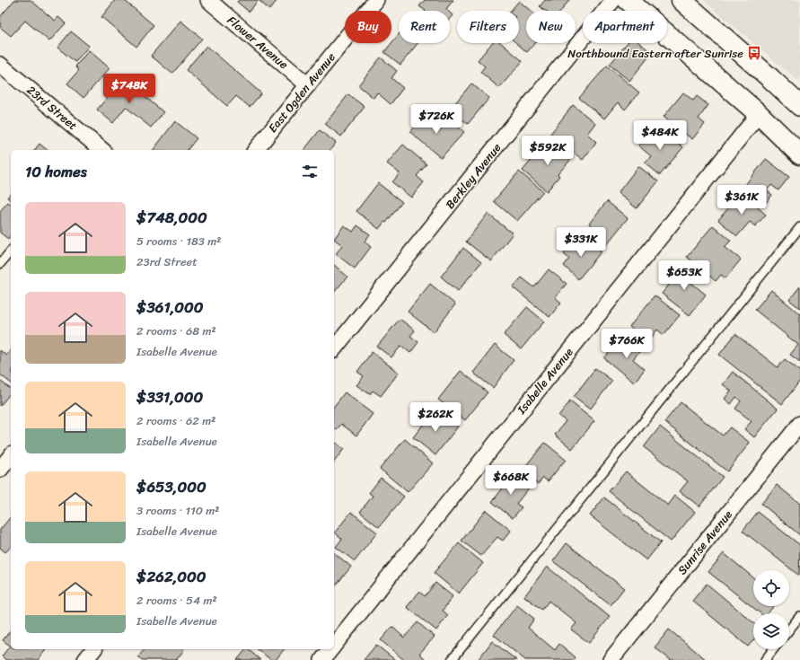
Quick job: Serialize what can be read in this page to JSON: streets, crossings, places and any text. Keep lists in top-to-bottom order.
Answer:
{
  "streets": {
    "street": [
      "Flower Avenue",
      "East Ogden Avenue",
      "23rd Street",
      "Berkley Avenue",
      "Isabelle Avenue",
      "Sunrise Avenue"
    ]
  },
  "crossings": [
    ["Flower Avenue", "East Ogden Avenue"]
  ],
  "places": {
    "bus stop": ["Northbound Eastern after Sunrise"]
  },
  "page": {
    "chip": [
      "Buy",
      "Rent",
      "Filters",
      "New",
      "Apartment"
    ],
    "price": [
      "$748K",
      "$726K",
      "$484K",
      "$592K",
      "$361K",
      "$331K",
      "$653K",
      "$766K",
      "$262K",
      "$668K"
    ],
    "heading": "10 homes",
    "list": [
      {
        "name": "$748,000",
        "note": "5 rooms · 183 m² · 23rd Street"
      },
      {
        "name": "$361,000",
        "note": "2 rooms · 68 m² · Isabelle Avenue"
      },
      {
        "name": "$331,000",
        "note": "2 rooms · 62 m² · Isabelle Avenue"
      },
      {
        "name": "$653,000",
        "note": "3 rooms · 110 m² · Isabelle Avenue"
      },
      {
        "name": "$262,000",
        "note": "2 rooms · 54 m² · Isabelle Avenue"
      }
    ]
  }
}
